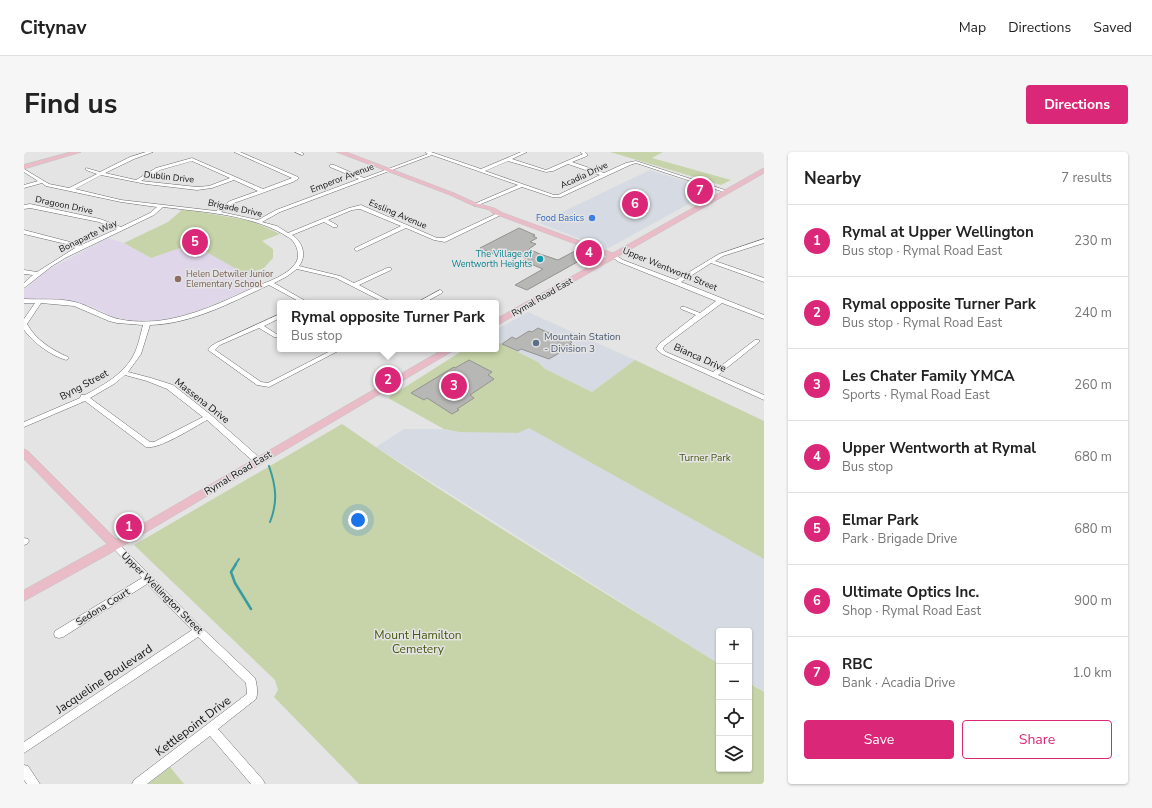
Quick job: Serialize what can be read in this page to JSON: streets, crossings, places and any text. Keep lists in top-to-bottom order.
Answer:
{
  "streets": {
    "main road": ["Upper Wentworth Street", "Rymal Road East", "Upper Wellington Street"],
    "street": [
      "Acadia Drive",
      "Dublin Drive",
      "Emperor Avenue",
      "Dragoon Drive",
      "Brigade Drive",
      "Essling Avenue",
      "Bonaparte Way",
      "Bianca Drive",
      "Byng Street",
      "Massena Drive",
      "Sedona Court",
      "Jacqueline Boulevard",
      "Kettlepoint Drive"
    ]
  },
  "crossings": [
    ["Acadia Drive", "Emperor Avenue"],
    ["Acadia Drive", "Rymal Road East"],
    ["Emperor Avenue", "Brigade Drive"],
    ["Emperor Avenue", "Upper Wentworth Street"],
    ["Dragoon Drive", "Bonaparte Way"],
    ["Brigade Drive", "Essling Avenue"],
    ["Brigade Drive", "Bonaparte Way"],
    ["Essling Avenue", "Upper Wentworth Street"],
    ["Upper Wentworth Street", "Rymal Road East"],
    ["Upper Wentworth Street", "Bianca Drive"],
    ["Rymal Road East", "Massena Drive"],
    ["Rymal Road East", "Upper Wellington Street"],
    ["Byng Street", "Massena Drive"],
    ["Upper Wellington Street", "Sedona Court"],
    ["Upper Wellington Street", "Jacqueline Boulevard"],
    ["Upper Wellington Street", "Kettlepoint Drive"]
  ],
  "parks": ["Turner Park", "Mount Hamilton Cemetery"],
  "places": [
    "Food Basics",
    "The Village of Wentworth Heights",
    "Helen Detwiler Junior Elementary School",
    "Mountain Station - Division 3"
  ],
  "page": {
    "header": "Citynav",
    "nav": ["Map", "Directions", "Saved"],
    "title": "Find us",
    "buttons": [
      "Directions",
      ["Save", "Share"]
    ],
    "heading": ["Nearby", "7 results"],
    "pins": [
      "7",
      "6",
      "5",
      "4",
      "2",
      "3",
      "1"
    ],
    "list": [
      {
        "mark": "1",
        "name": "Rymal at Upper Wellington",
        "note": "Bus stop · Rymal Road East",
        "value": "230 m"
      },
      {
        "mark": "2",
        "name": "Rymal opposite Turner Park",
        "note": "Bus stop · Rymal Road East",
        "value": "240 m"
      },
      {
        "mark": "3",
        "name": "Les Chater Family YMCA",
        "note": "Sports · Rymal Road East",
        "value": "260 m"
      },
      {
        "mark": "4",
        "name": "Upper Wentworth at Rymal",
        "note": "Bus stop",
        "value": "680 m"
      },
      {
        "mark": "5",
        "name": "Elmar Park",
        "note": "Park · Brigade Drive",
        "value": "680 m"
      },
      {
        "mark": "6",
        "name": "Ultimate Optics Inc.",
        "note": "Shop · Rymal Road East",
        "value": "900 m"
      },
      {
        "mark": "7",
        "name": "RBC",
        "note": "Bank · Acadia Drive",
        "value": "1.0 km"
      }
    ],
    "popup": ["Rymal opposite Turner Park", "Bus stop"],
    "map_buttons": ["+", "−"]
  }
}
